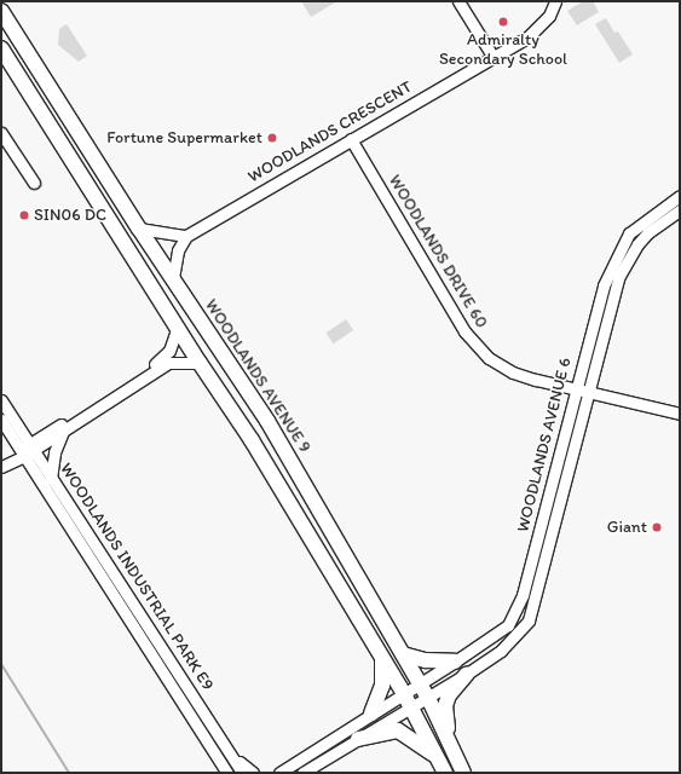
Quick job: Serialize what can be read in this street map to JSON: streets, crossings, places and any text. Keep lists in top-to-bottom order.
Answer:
{
  "streets": {
    "main road": ["WOODLANDS AVENUE 9"],
    "street": [
      "WOODLANDS CRESCENT",
      "WOODLANDS DRIVE 60",
      "WOODLANDS AVENUE 6",
      "WOODLANDS INDUSTRIAL PARK E9"
    ]
  },
  "crossings": [
    ["WOODLANDS CRESCENT", "WOODLANDS DRIVE 60"],
    ["WOODLANDS DRIVE 60", "WOODLANDS AVENUE 6"],
    ["WOODLANDS AVENUE 9", "WOODLANDS AVENUE 6"]
  ],
  "places": [
    "Admiralty Secondary School",
    "Fortune Supermarket",
    "SIN06 DC",
    "Giant"
  ]
}
